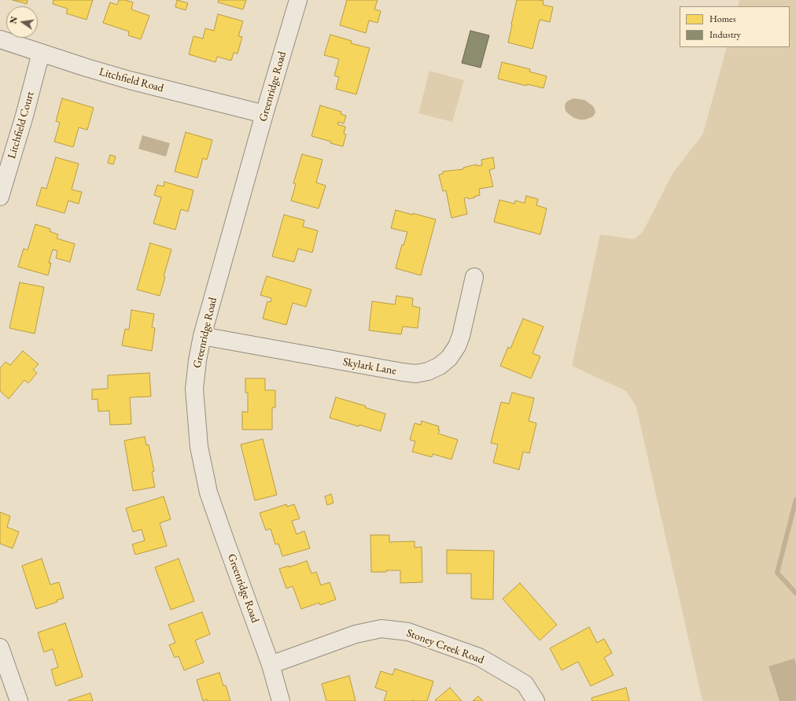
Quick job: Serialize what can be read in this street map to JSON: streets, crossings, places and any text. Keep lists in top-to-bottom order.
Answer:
{
  "streets": {
    "street": [
      "Litchfield Road",
      "Greenridge Road",
      "Litchfield Court",
      "Skylark Lane",
      "Stoney Creek Road"
    ]
  },
  "crossings": [
    ["Litchfield Road", "Greenridge Road"],
    ["Litchfield Road", "Litchfield Court"],
    ["Greenridge Road", "Skylark Lane"],
    ["Greenridge Road", "Stoney Creek Road"]
  ],
  "legend": ["Homes", "Industry"],
  "north": "left"
}
